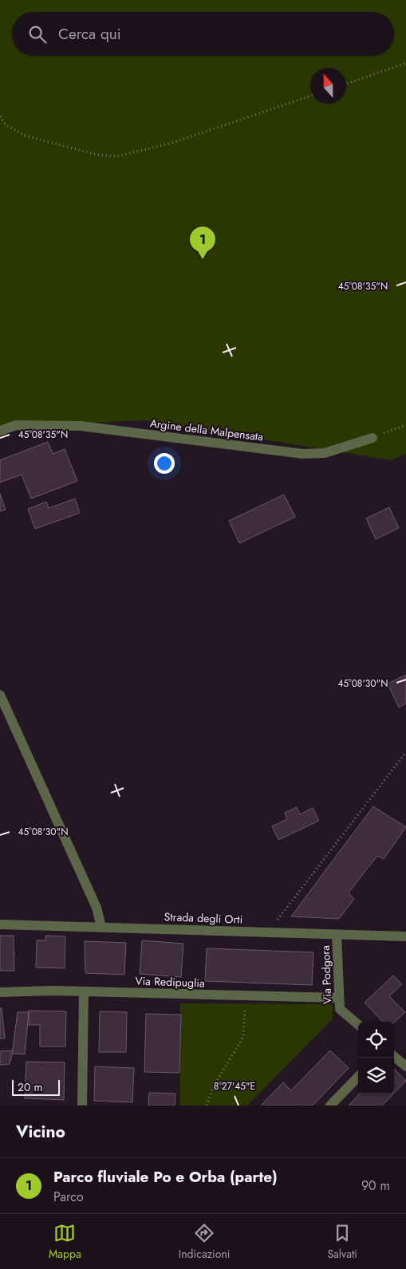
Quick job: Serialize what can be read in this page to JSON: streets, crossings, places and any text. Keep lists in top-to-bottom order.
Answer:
{
  "streets": {
    "street": [
      "Argine della Malpensata",
      "Strada degli Orti",
      "Via Podgora",
      "Via Redipuglia"
    ]
  },
  "crossings": [
    ["Strada degli Orti", "Via Podgora"],
    ["Via Podgora", "Via Redipuglia"]
  ],
  "scale_bar": "20 m",
  "north": "top",
  "page": {
    "search": "Cerca qui",
    "pins": "1",
    "scale": "20 m",
    "heading": "Vicino",
    "list": [
      {
        "mark": "1",
        "name": "Parco fluviale Po e Orba (parte)",
        "note": "Parco",
        "value": "90 m"
      }
    ],
    "nav": ["Mappa", "Indicazioni", "Salvati"]
  },
  "coordinates": ["45°08'35\"N", "45°08'30\"N", "8°27'45\"E"]
}
